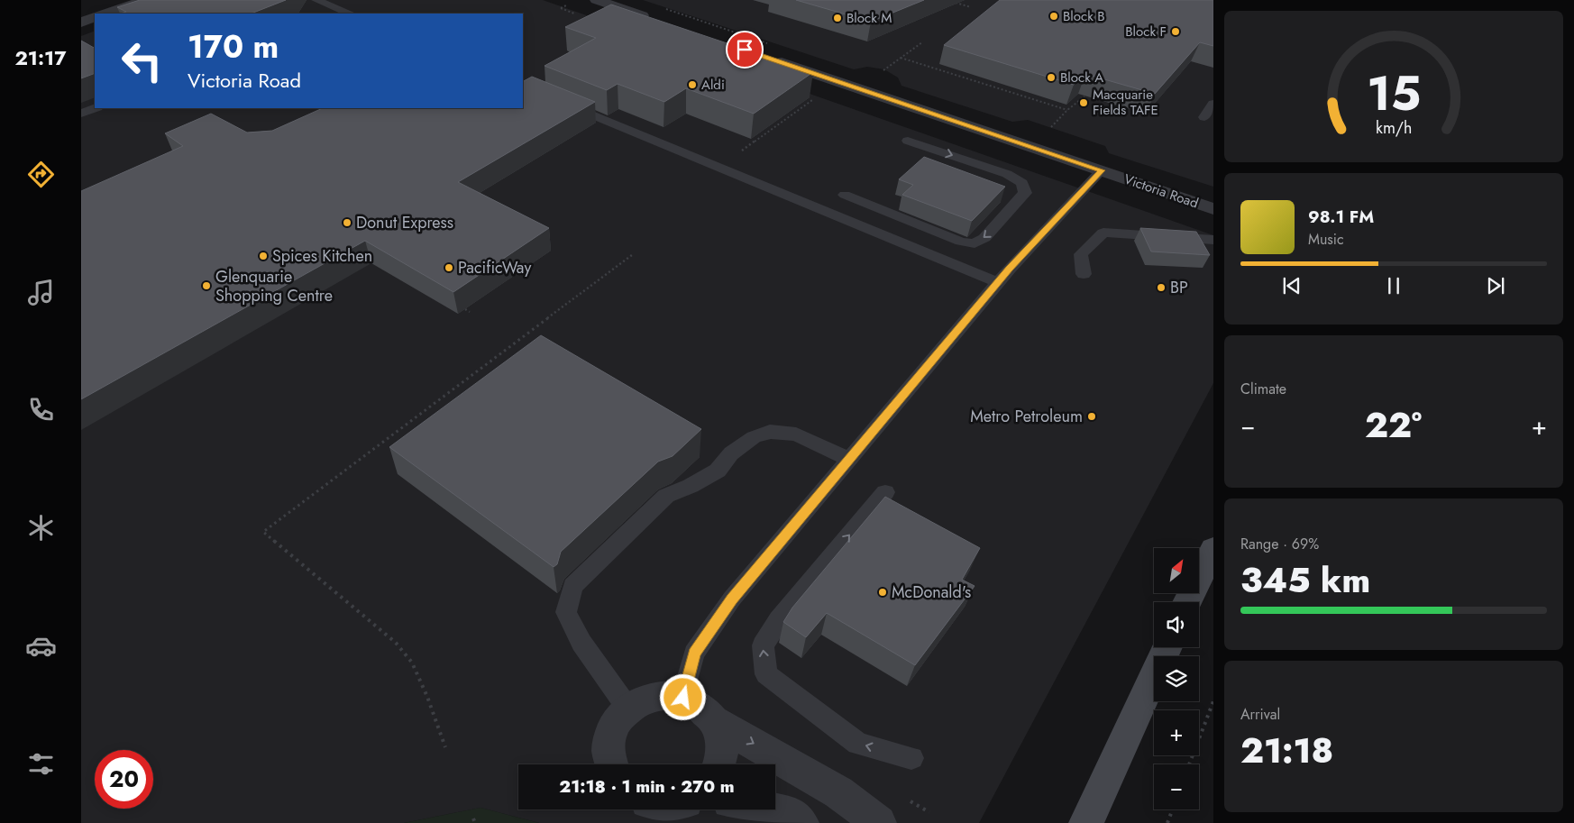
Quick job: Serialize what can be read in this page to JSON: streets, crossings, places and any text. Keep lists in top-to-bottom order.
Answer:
{
  "streets": {
    "street": ["Victoria Road"]
  },
  "places": [
    "Block B",
    "Block M",
    "Block F",
    "Block A",
    "Aldi",
    "Macquarie Fields TAFE",
    "Donut Express",
    "Spices Kitchen",
    "PacificWay",
    "Glenquarie Shopping Centre",
    "BP",
    "Metro Petroleum",
    "McDonald's"
  ],
  "north": "top right",
  "page": {
    "tabs": "21:17",
    "turn": ["170 m", "Victoria Road"],
    "song": ["98.1 FM", "Music"],
    "tile": [
      "Climate",
      ["Range · 69%", "345 km"],
      ["Arrival", "21:18"]
    ],
    "heat": ["−", "22°", "+"],
    "map_buttons": ["+", "−"],
    "limit": "20",
    "trip": "21:18 · 1 min · 270 m",
    "gauge": ["15", "km/h"]
  }
}
